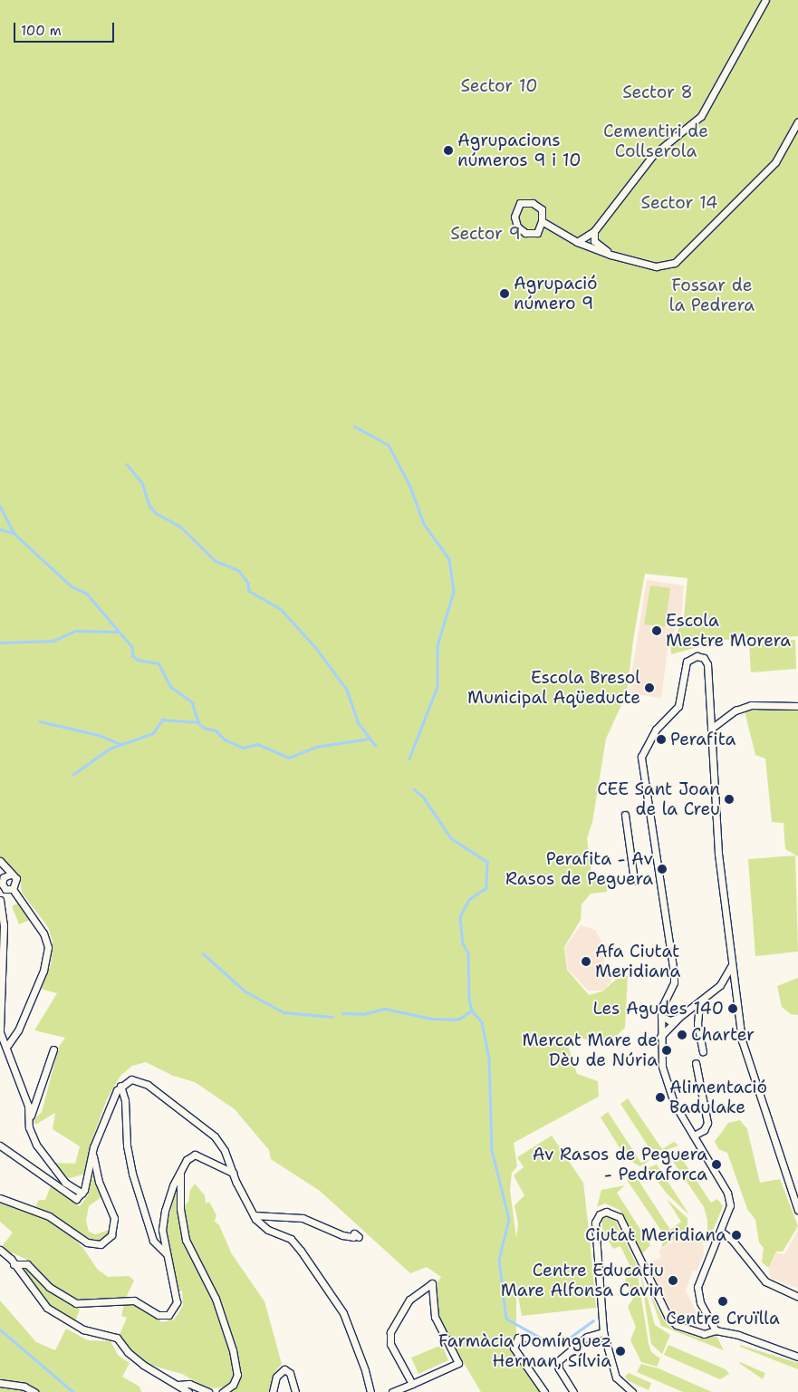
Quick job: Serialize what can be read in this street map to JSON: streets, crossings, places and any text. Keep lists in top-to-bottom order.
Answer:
{
  "parks": [
    "Sector 10",
    "Sector 8",
    "Cementiri de Collserola",
    "Sector 14",
    "Sector 9",
    "Fossar de la Pedrera"
  ],
  "places": [
    "Agrupacions números 9 i 10",
    "Agrupació número 9",
    "Escola Mestre Morera",
    "Escola Bresol Municipal Aqüeducte",
    "Perafita",
    "CEE Sant Joan de la Creu",
    "Perafita - Av Rasos de Peguera",
    "Afa Ciutat Meridiana",
    "Les Agudes 140",
    "Charter",
    "Mercat Mare de Dèu de Núria",
    "Alimentació Badulake",
    "Av Rasos de Peguera - Pedraforca",
    "Ciutat Meridiana",
    "Centre Educatiu Mare Alfonsa Cavin",
    "Centre Cruïlla",
    "Farmàcia Domínguez Herman, Sílvia"
  ],
  "scale_bar": "100 m"
}
